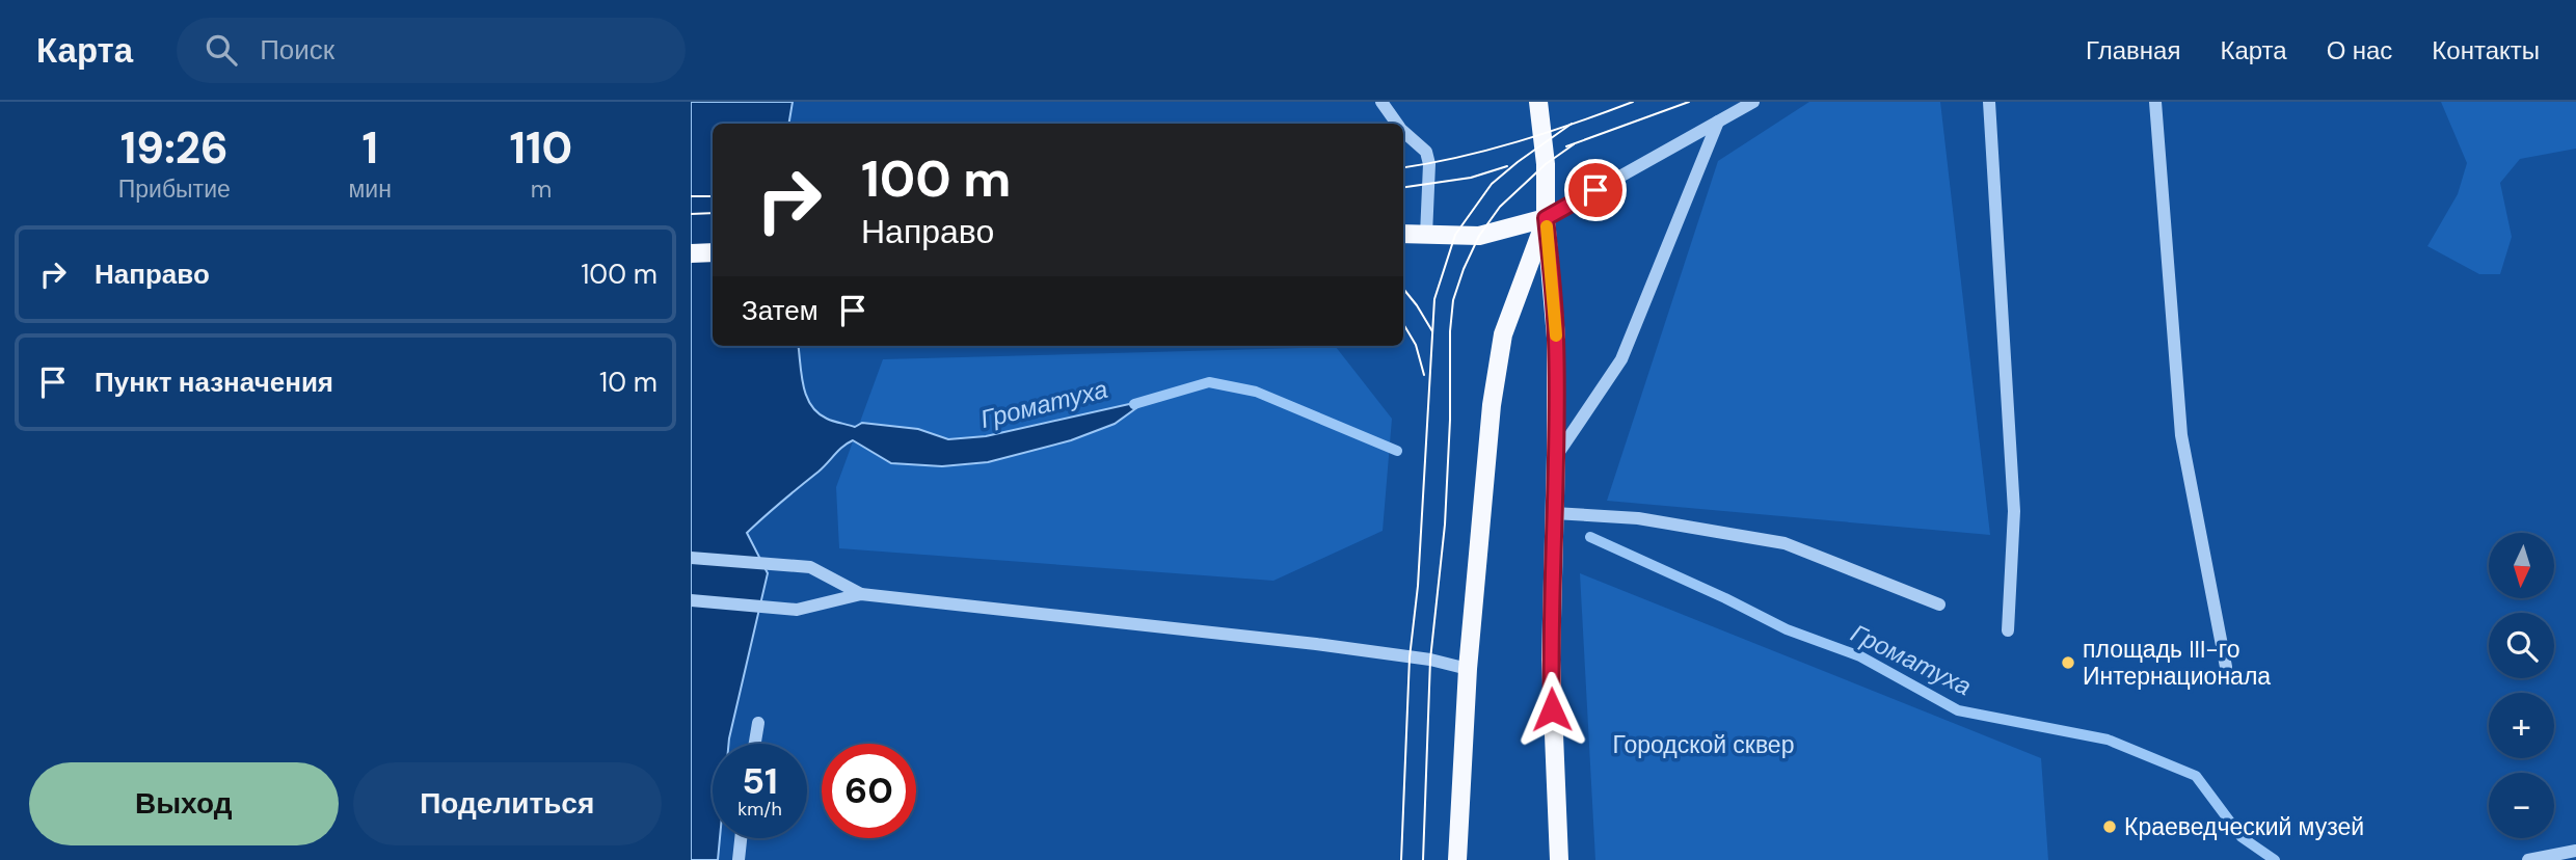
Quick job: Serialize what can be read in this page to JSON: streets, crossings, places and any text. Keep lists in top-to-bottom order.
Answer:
{
  "water": ["Громатуха"],
  "parks": ["Городской сквер"],
  "places": ["площадь III-го Интернационала", "Краеведческий музей"],
  "north": "bottom",
  "page": {
    "header": "Карта",
    "search": "Поиск",
    "nav": [
      "Главная",
      "Карта",
      "О нас",
      "Контакты"
    ],
    "eta": [
      "19:26",
      "Прибытие",
      "1",
      "мин",
      "110",
      "m"
    ],
    "turn": ["100 m", "Направо"],
    "list": [
      {
        "name": "Направо",
        "value": "100 m"
      },
      {
        "name": "Пункт назначения",
        "value": "10 m"
      }
    ],
    "then": "Затем",
    "map_buttons": ["+", "−"],
    "speed": "51 km/h",
    "limit": "60",
    "buttons": ["Выход", "Поделиться"]
  }
}
